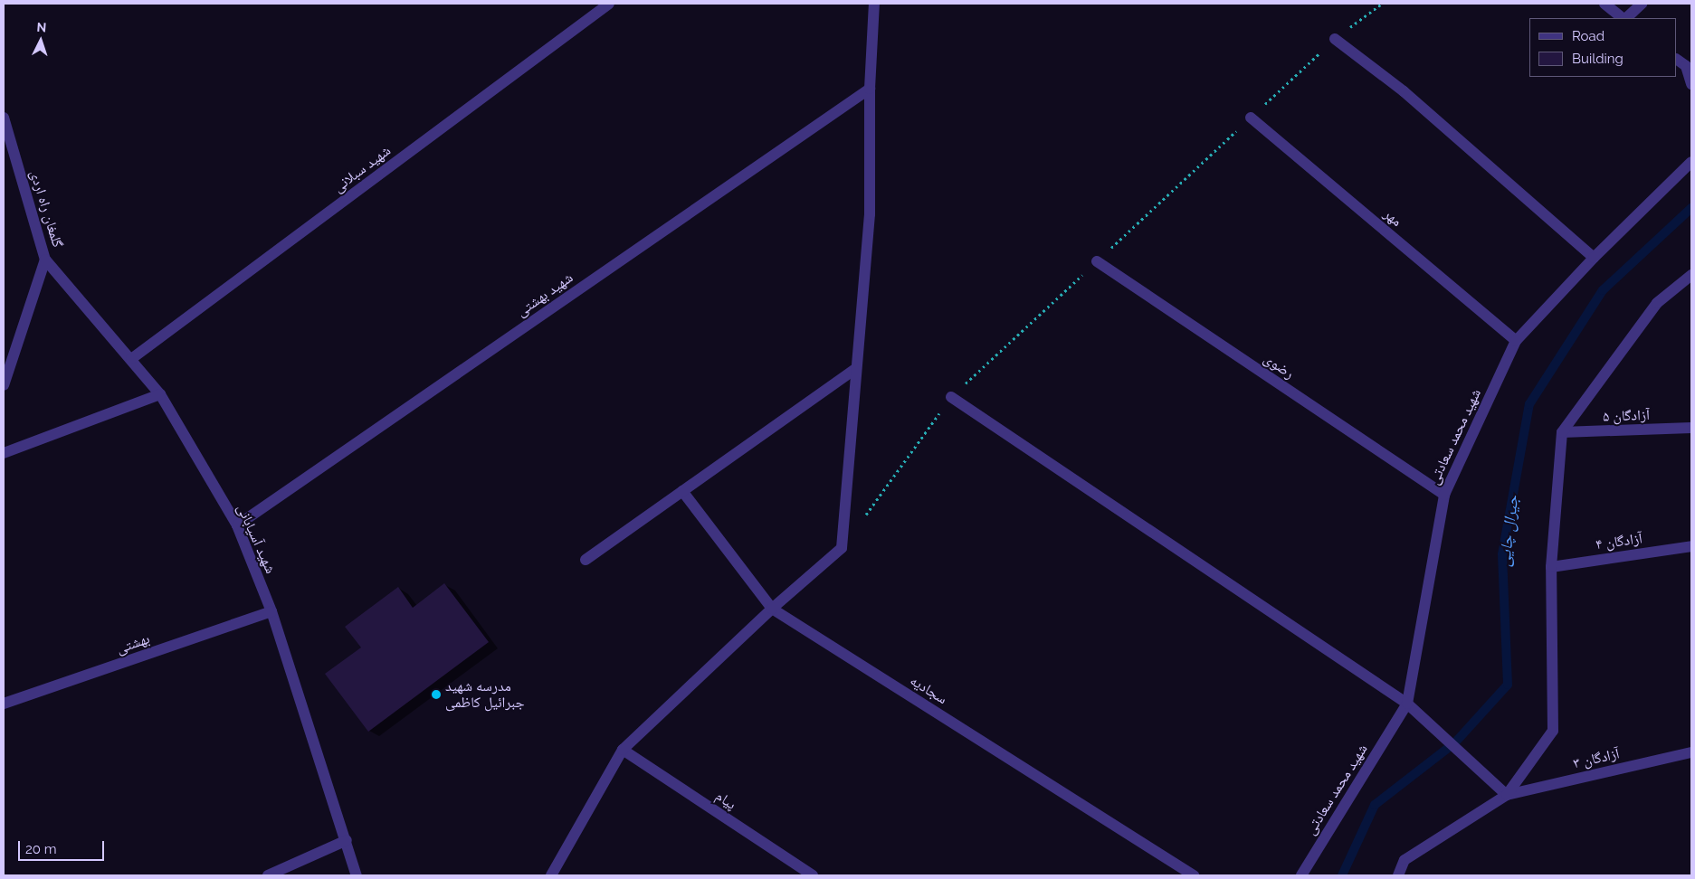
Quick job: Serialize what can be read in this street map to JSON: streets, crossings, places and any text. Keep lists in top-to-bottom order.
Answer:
{
  "streets": {
    "street": [
      "شهید سبلانی",
      "گلمغان راه اردی",
      "مهر",
      "شهید بهشتی",
      "رضوی",
      "آزادگان ۵",
      "شهید محمد سعادتی",
      "شهید آسیابانی",
      "آزادگان ۴",
      "بهشتی",
      "سجادیه",
      "آزادگان ۳",
      "پیام"
    ]
  },
  "crossings": [
    ["شهید سبلانی", "شهید آسیابانی"],
    ["گلمغان راه اردی", "شهید آسیابانی"],
    ["مهر", "شهید محمد سعادتی"],
    ["شهید بهشتی", "شهید آسیابانی"],
    ["رضوی", "شهید محمد سعادتی"],
    ["شهید آسیابانی", "بهشتی"]
  ],
  "water": ["جیرال چایی"],
  "places": ["مدرسه شهید جبرائیل کاظمی"],
  "legend": ["Road", "Building"],
  "scale_bar": "20 m",
  "north": "top"
}
